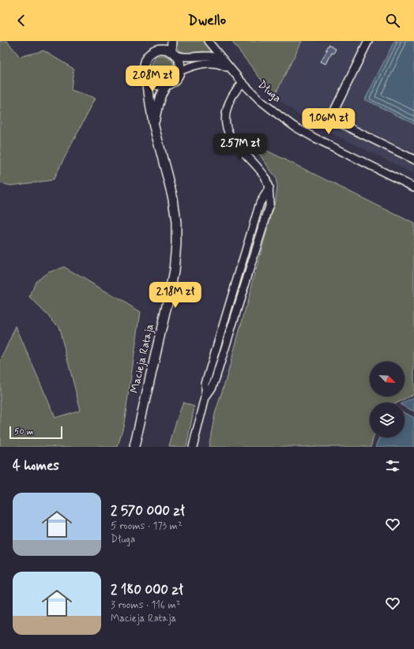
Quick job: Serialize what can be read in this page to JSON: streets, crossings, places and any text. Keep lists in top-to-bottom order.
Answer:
{
  "streets": {
    "main road": ["Macieja Rataja"],
    "street": ["Długa"]
  },
  "crossings": [
    ["Długa", "Macieja Rataja"]
  ],
  "scale_bar": "50 m",
  "north": "bottom right",
  "page": {
    "header": "Dwello",
    "price": [
      "2.08M zł",
      "1.06M zł",
      "2.57M zł",
      "2.18M zł"
    ],
    "scale": "50 m",
    "heading": "4 homes",
    "list": [
      {
        "name": "2 570 000 zł",
        "note": "5 rooms · 173 m² · Długa"
      },
      {
        "name": "2 180 000 zł",
        "note": "3 rooms · 116 m² · Macieja Rataja"
      }
    ]
  }
}
